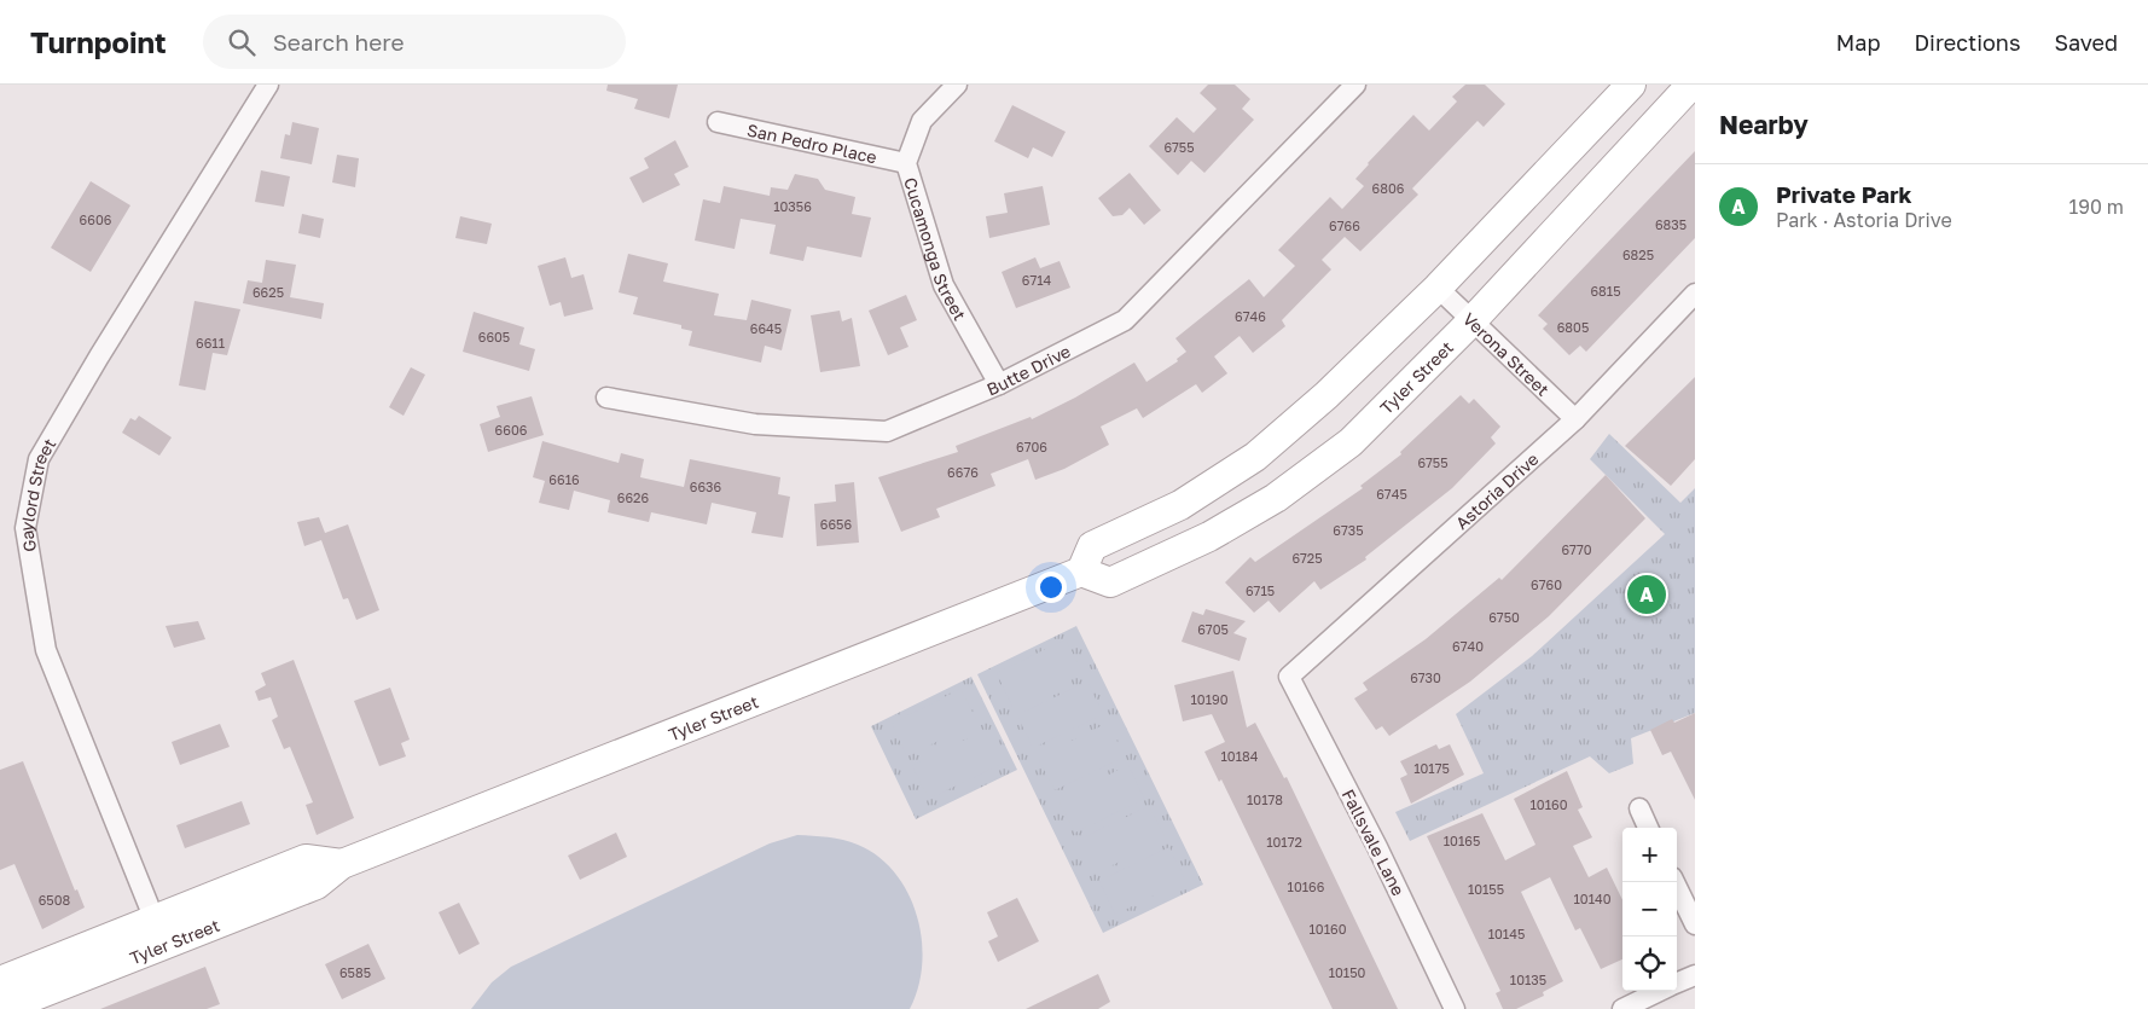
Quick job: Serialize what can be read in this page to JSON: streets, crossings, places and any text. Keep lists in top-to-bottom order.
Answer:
{
  "streets": {
    "main road": ["Tyler Street"],
    "street": [
      "San Pedro Place",
      "Cucamonga Street",
      "Verona Street",
      "Butte Drive",
      "Astoria Drive",
      "Gaylord Street",
      "Fallsvale Lane"
    ]
  },
  "crossings": [
    ["San Pedro Place", "Cucamonga Street"],
    ["Cucamonga Street", "Butte Drive"],
    ["Verona Street", "Tyler Street"],
    ["Verona Street", "Astoria Drive"],
    ["Tyler Street", "Gaylord Street"],
    ["Astoria Drive", "Fallsvale Lane"]
  ],
  "house_numbers": [
    "6755",
    "6806",
    "10356",
    "6606",
    "6835",
    "6766",
    "6825",
    "6714",
    "6815",
    "6625",
    "6746",
    "6805",
    "6645",
    "6605",
    "6611",
    "6606",
    "6706",
    "6755",
    "6676",
    "6616",
    "6636",
    "6745",
    "6626",
    "6656",
    "6735",
    "6770",
    "6725",
    "6760",
    "6715",
    "6750",
    "6705",
    "6740",
    "6730",
    "10190",
    "10184",
    "10175",
    "10178",
    "10160",
    "10165",
    "10172",
    "10166",
    "10155",
    "10140",
    "6508",
    "10160",
    "10145",
    "6585",
    "10150",
    "10135"
  ],
  "page": {
    "header": "Turnpoint",
    "search": "Search here",
    "nav": ["Map", "Directions", "Saved"],
    "heading": "Nearby",
    "list": [
      {
        "mark": "A",
        "name": "Private Park",
        "note": "Park · Astoria Drive",
        "value": "190 m"
      }
    ],
    "pins": "A",
    "map_buttons": ["+", "−"]
  }
}
